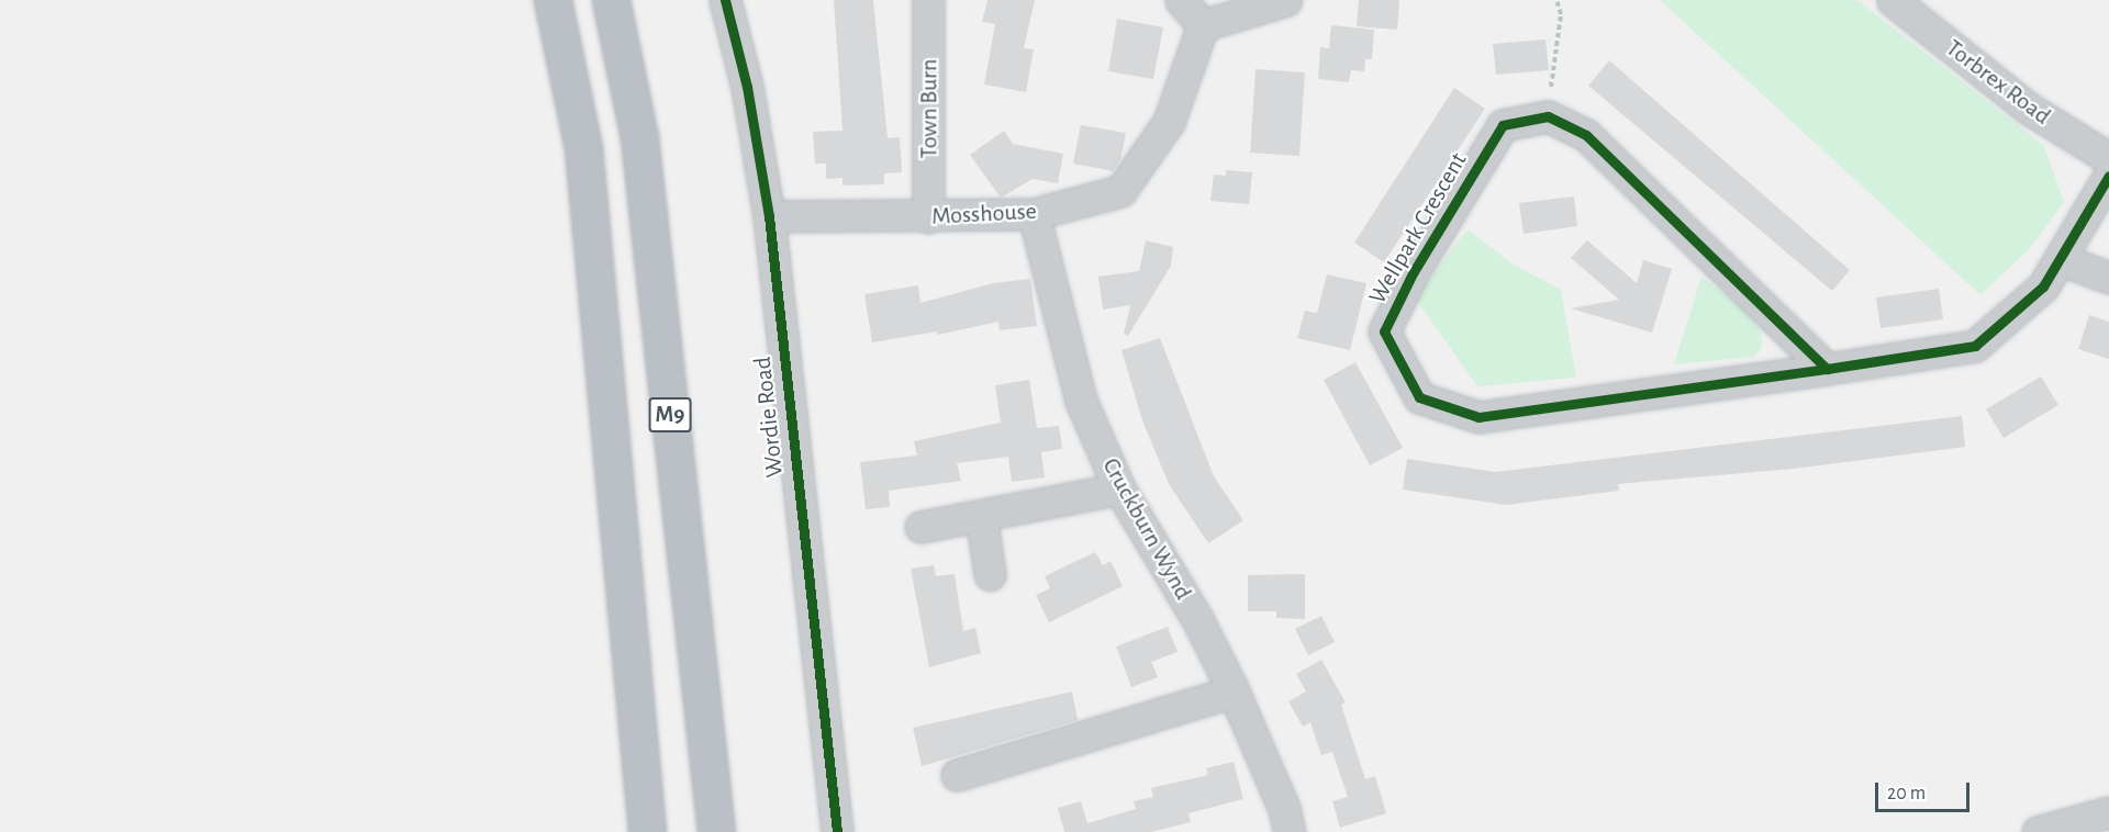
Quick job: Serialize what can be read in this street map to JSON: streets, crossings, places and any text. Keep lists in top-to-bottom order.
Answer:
{
  "streets": {
    "highway": ["M9"],
    "street": [
      "Torbrex Road",
      "Town Burn",
      "Mosshouse",
      "Wellpark Crescent",
      "Wordie Road",
      "Cruckburn Wynd"
    ]
  },
  "crossings": [
    ["Town Burn", "Mosshouse"],
    ["Mosshouse", "Wordie Road"],
    ["Mosshouse", "Cruckburn Wynd"]
  ],
  "scale_bar": "20 m"
}
